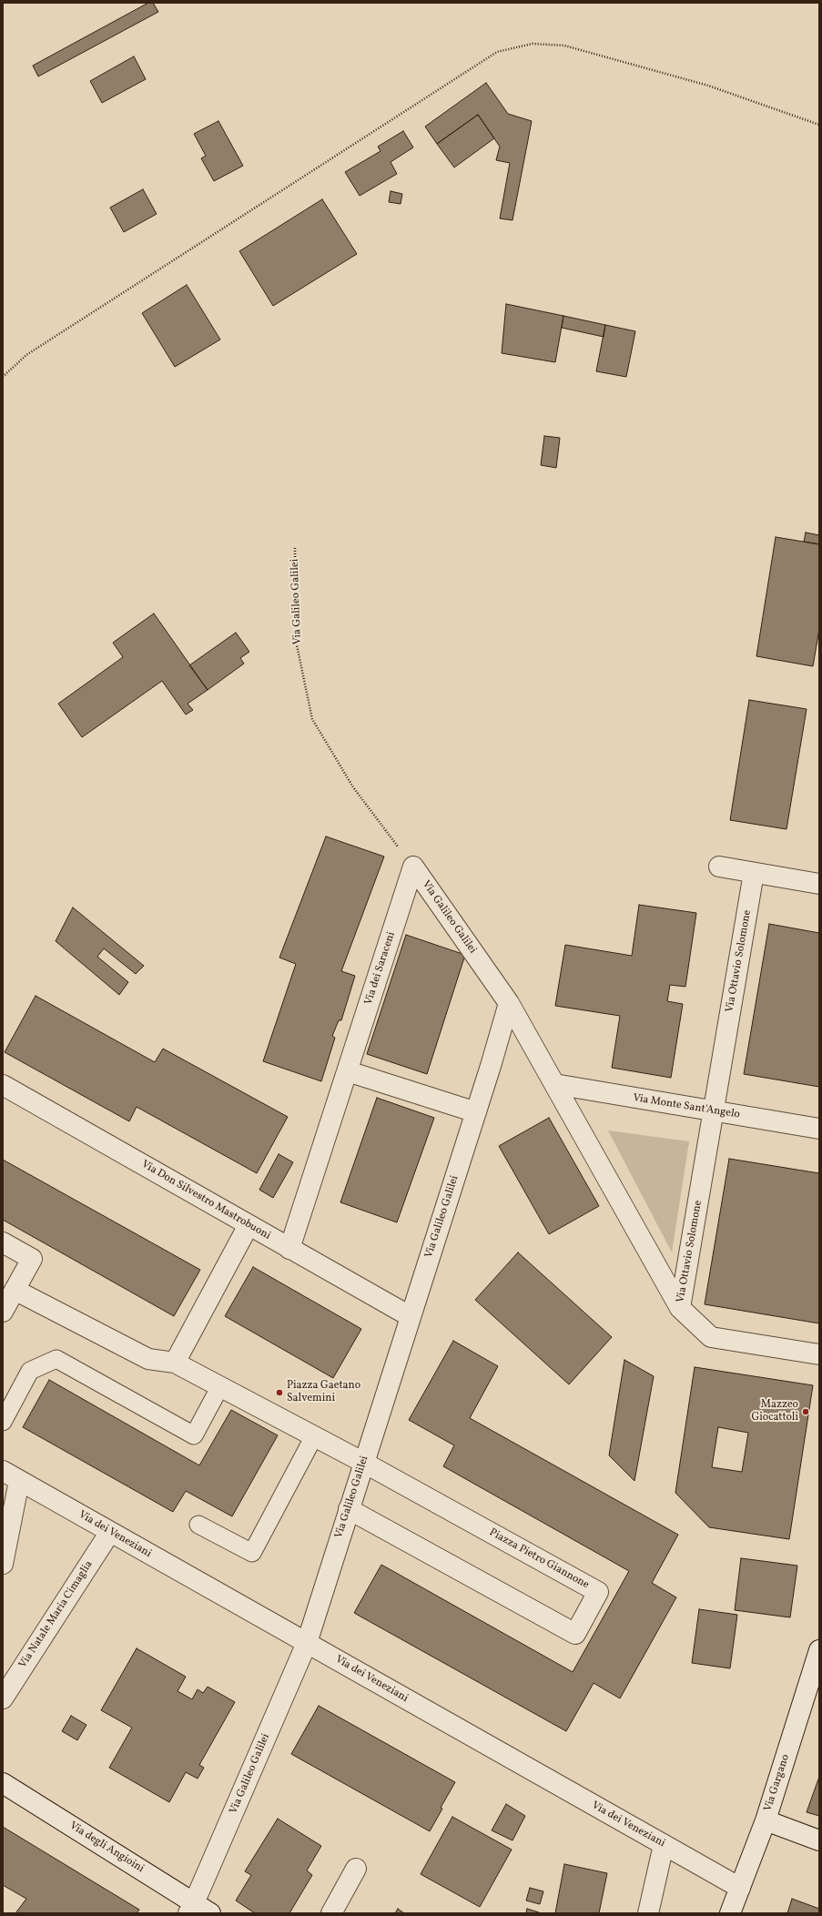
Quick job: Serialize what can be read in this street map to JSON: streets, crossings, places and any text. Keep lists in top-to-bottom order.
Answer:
{
  "streets": {
    "street": [
      "Via Galileo Galilei",
      "Via Ottavio Solomone",
      "Via dei Saraceni",
      "Via Monte Sant'Angelo",
      "Via Don Silvestro Mastrobuoni",
      "Via dei Veneziani",
      "Piazza Pietro Giannone",
      "Via Natale Maria Cimaglia",
      "Via Gargano",
      "Via degli Angioini"
    ]
  },
  "crossings": [
    ["Via Galileo Galilei", "Via Ottavio Solomone"],
    ["Via Galileo Galilei", "Via dei Saraceni"],
    ["Via Galileo Galilei", "Via Don Silvestro Mastrobuoni"],
    ["Via Galileo Galilei", "Via dei Veneziani"],
    ["Via Galileo Galilei", "Piazza Pietro Giannone"],
    ["Via Galileo Galilei", "Via degli Angioini"],
    ["Via Ottavio Solomone", "Via Monte Sant'Angelo"],
    ["Via dei Saraceni", "Via Don Silvestro Mastrobuoni"],
    ["Via dei Veneziani", "Via Natale Maria Cimaglia"],
    ["Via dei Veneziani", "Via Gargano"]
  ],
  "places": ["Piazza Gaetano Salvemini", "Mazzeo Giocattoli"]
}
